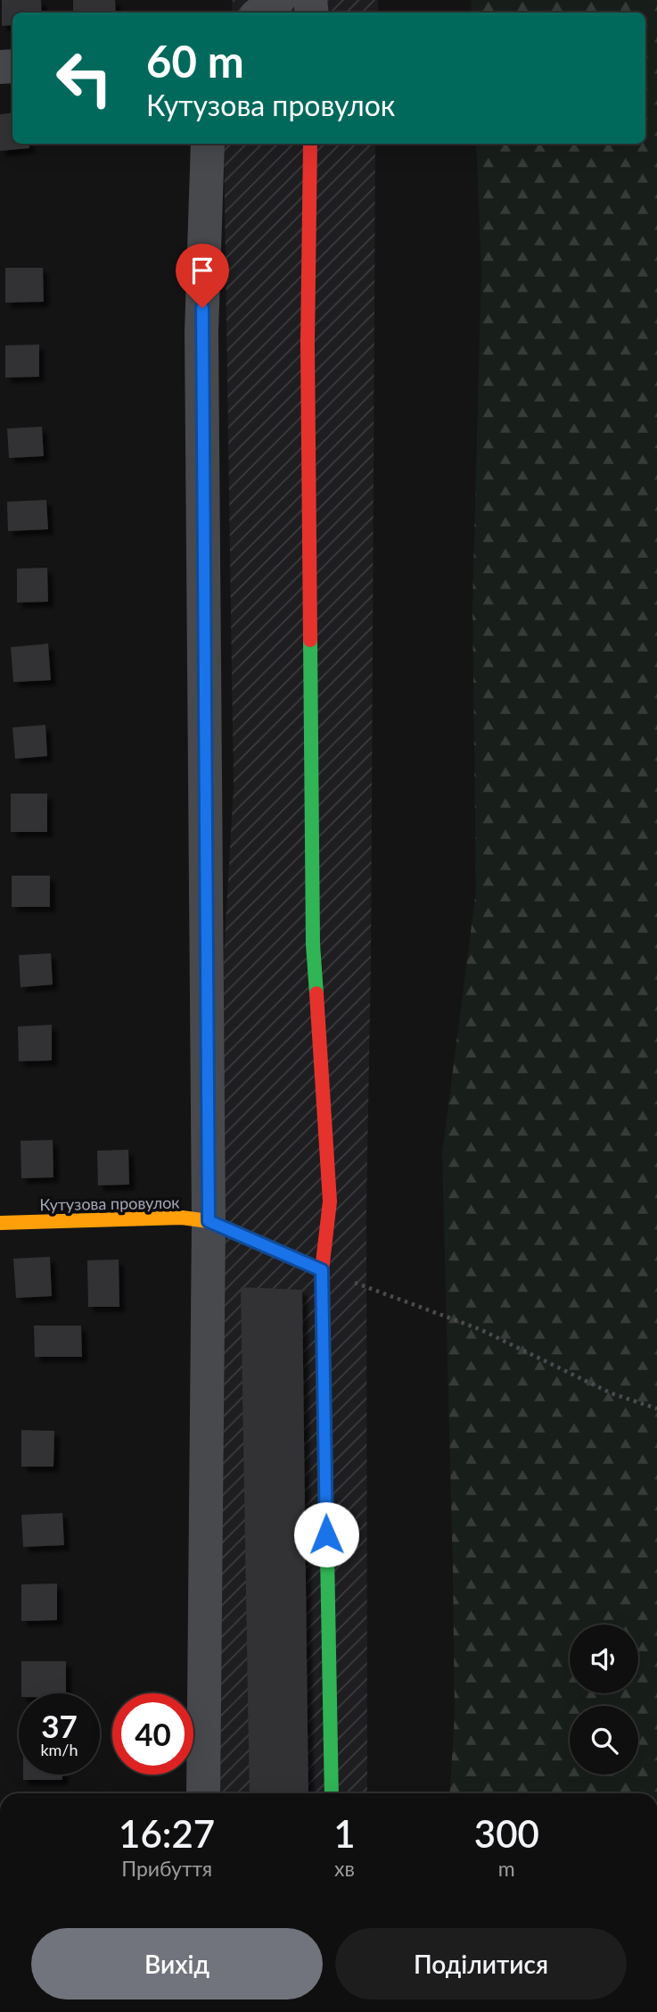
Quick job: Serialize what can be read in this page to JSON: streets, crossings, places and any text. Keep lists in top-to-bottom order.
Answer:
{
  "streets": {
    "street": ["Кутузова провулок"]
  },
  "page": {
    "turn": ["60 m", "Кутузова провулок"],
    "speed": "37 km/h",
    "limit": "40",
    "eta": [
      "16:27",
      "Прибуття",
      "1",
      "хв",
      "300",
      "m"
    ],
    "buttons": ["Вихід", "Поділитися"]
  }
}
